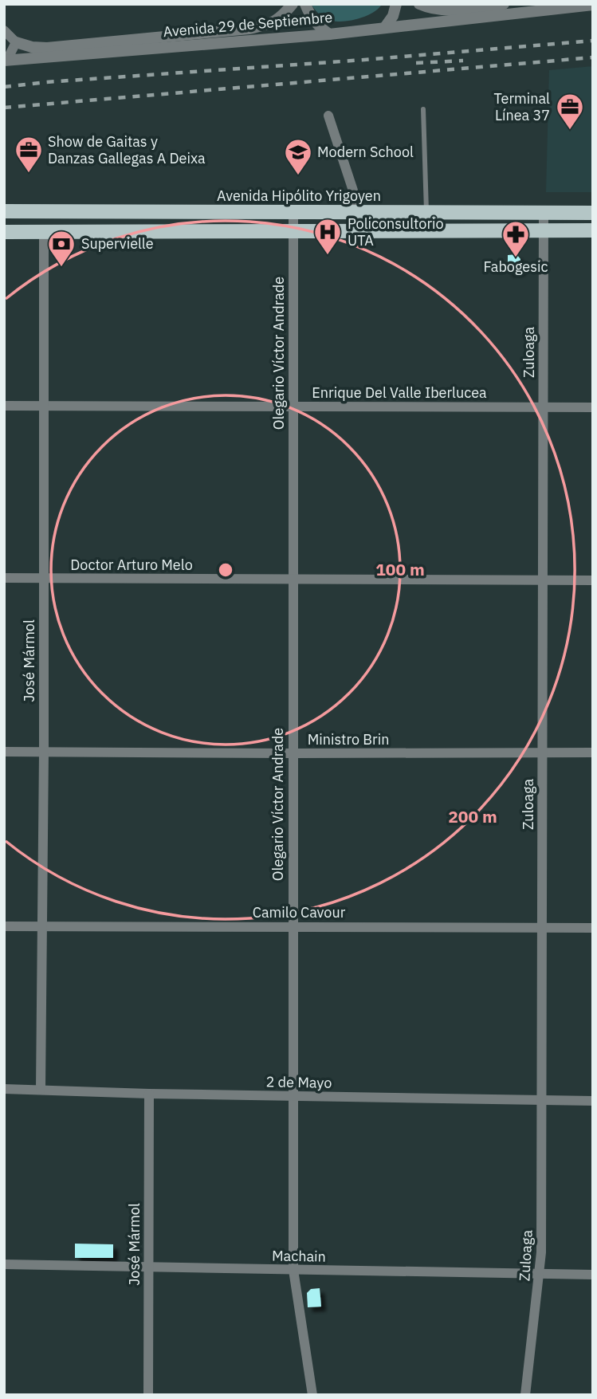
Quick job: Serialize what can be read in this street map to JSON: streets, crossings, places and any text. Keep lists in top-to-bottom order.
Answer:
{
  "streets": {
    "main road": ["Avenida Hipólito Yrigoyen"],
    "street": [
      "Avenida 29 de Septiembre",
      "Zuloaga",
      "Olegario Víctor Andrade",
      "Enrique Del Valle Iberlucea",
      "Doctor Arturo Melo",
      "José Mármol",
      "Ministro Brin",
      "Camilo Cavour",
      "2 de Mayo",
      "Machain"
    ]
  },
  "crossings": [
    ["Avenida Hipólito Yrigoyen", "Zuloaga"],
    ["Avenida Hipólito Yrigoyen", "Olegario Víctor Andrade"],
    ["Zuloaga", "Enrique Del Valle Iberlucea"],
    ["Zuloaga", "Doctor Arturo Melo"],
    ["Zuloaga", "Ministro Brin"],
    ["Zuloaga", "Camilo Cavour"],
    ["Zuloaga", "2 de Mayo"],
    ["Zuloaga", "Machain"],
    ["Olegario Víctor Andrade", "Enrique Del Valle Iberlucea"],
    ["Olegario Víctor Andrade", "Doctor Arturo Melo"],
    ["Olegario Víctor Andrade", "Ministro Brin"],
    ["Olegario Víctor Andrade", "Camilo Cavour"],
    ["Olegario Víctor Andrade", "2 de Mayo"],
    ["Olegario Víctor Andrade", "Machain"],
    ["Enrique Del Valle Iberlucea", "José Mármol"],
    ["Doctor Arturo Melo", "José Mármol"],
    ["José Mármol", "Ministro Brin"],
    ["José Mármol", "Camilo Cavour"],
    ["José Mármol", "2 de Mayo"],
    ["José Mármol", "Machain"]
  ],
  "places": {
    "office": ["Terminal Línea 37", "Show de Gaitas y Danzas Gallegas A Deixa"],
    "school or university": ["Modern School"],
    "hospital": ["Policonsultorio UTA"],
    "pharmacy": ["Fabogesic"],
    "bank": ["Supervielle"]
  },
  "rings": ["100 m", "200 m"]
}
